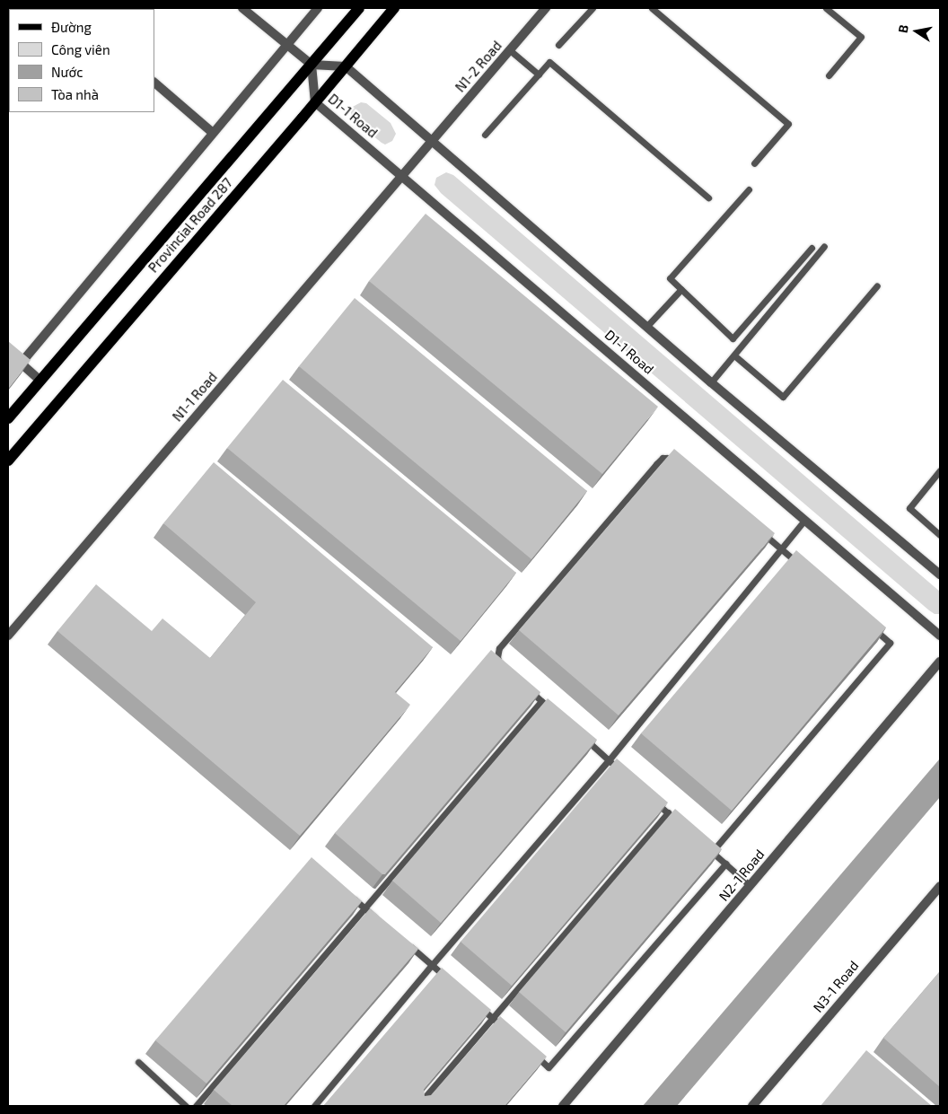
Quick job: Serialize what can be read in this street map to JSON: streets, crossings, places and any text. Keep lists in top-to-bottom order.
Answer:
{
  "streets": {
    "main road": ["Provincial Road 287"],
    "street": [
      "N1-2 Road",
      "D1-1 Road",
      "N1-1 Road",
      "N2-1 Road",
      "N3-1 Road"
    ]
  },
  "crossings": [
    ["N1-2 Road", "D1-1 Road"],
    ["N1-2 Road", "N1-1 Road"],
    ["D1-1 Road", "Provincial Road 287"],
    ["D1-1 Road", "N1-1 Road"]
  ],
  "legend": [
    "Đường",
    "Công viên",
    "Nước",
    "Tòa nhà"
  ],
  "north": "left"
}
